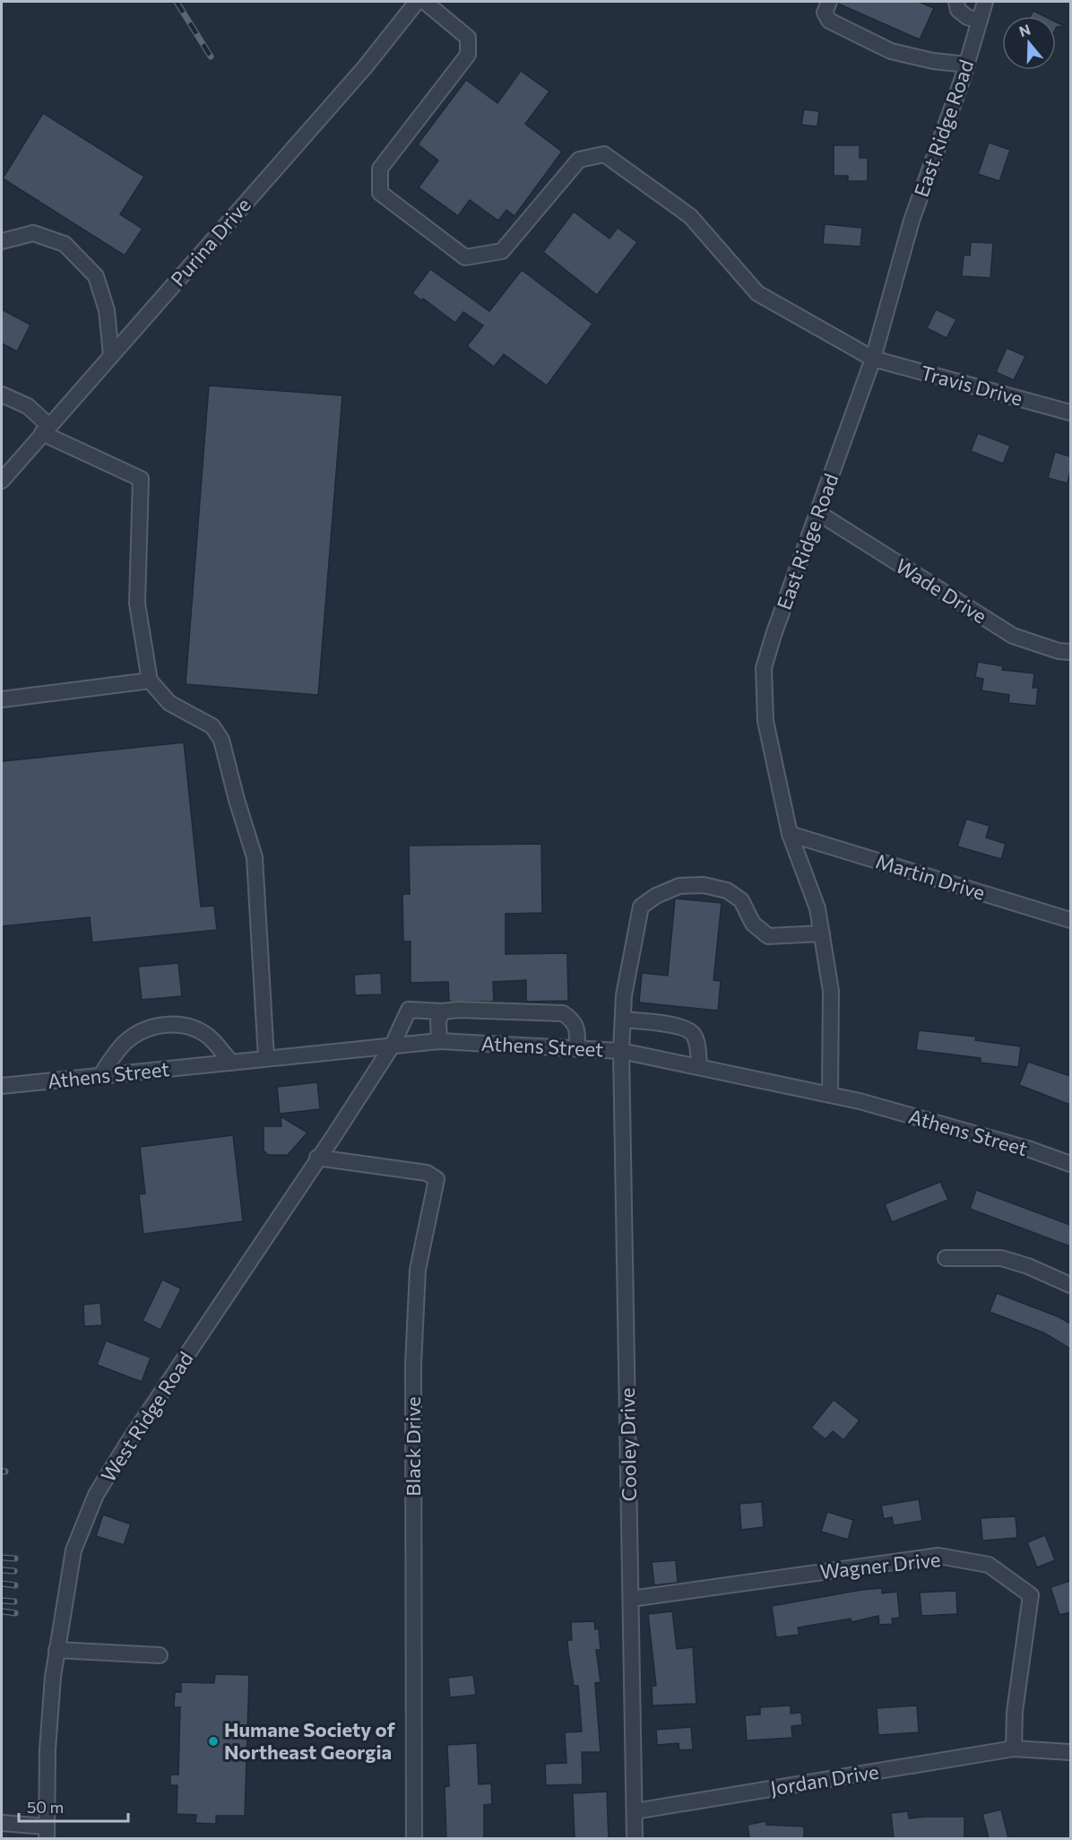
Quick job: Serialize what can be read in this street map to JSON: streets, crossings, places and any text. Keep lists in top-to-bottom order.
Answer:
{
  "streets": {
    "street": [
      "East Ridge Road",
      "Purina Drive",
      "Travis Drive",
      "Wade Drive",
      "Martin Drive",
      "Athens Street",
      "West Ridge Road",
      "Cooley Drive",
      "Black Drive",
      "Wagner Drive",
      "Jordan Drive"
    ]
  },
  "crossings": [
    ["East Ridge Road", "Travis Drive"],
    ["East Ridge Road", "Wade Drive"],
    ["East Ridge Road", "Martin Drive"],
    ["East Ridge Road", "Athens Street"],
    ["East Ridge Road", "Cooley Drive"],
    ["Athens Street", "West Ridge Road"],
    ["Athens Street", "Cooley Drive"],
    ["West Ridge Road", "Black Drive"],
    ["Cooley Drive", "Wagner Drive"],
    ["Cooley Drive", "Jordan Drive"],
    ["Wagner Drive", "Jordan Drive"]
  ],
  "places": ["Humane Society of Northeast Georgia"],
  "scale_bar": "50 m",
  "north": "top"
}
